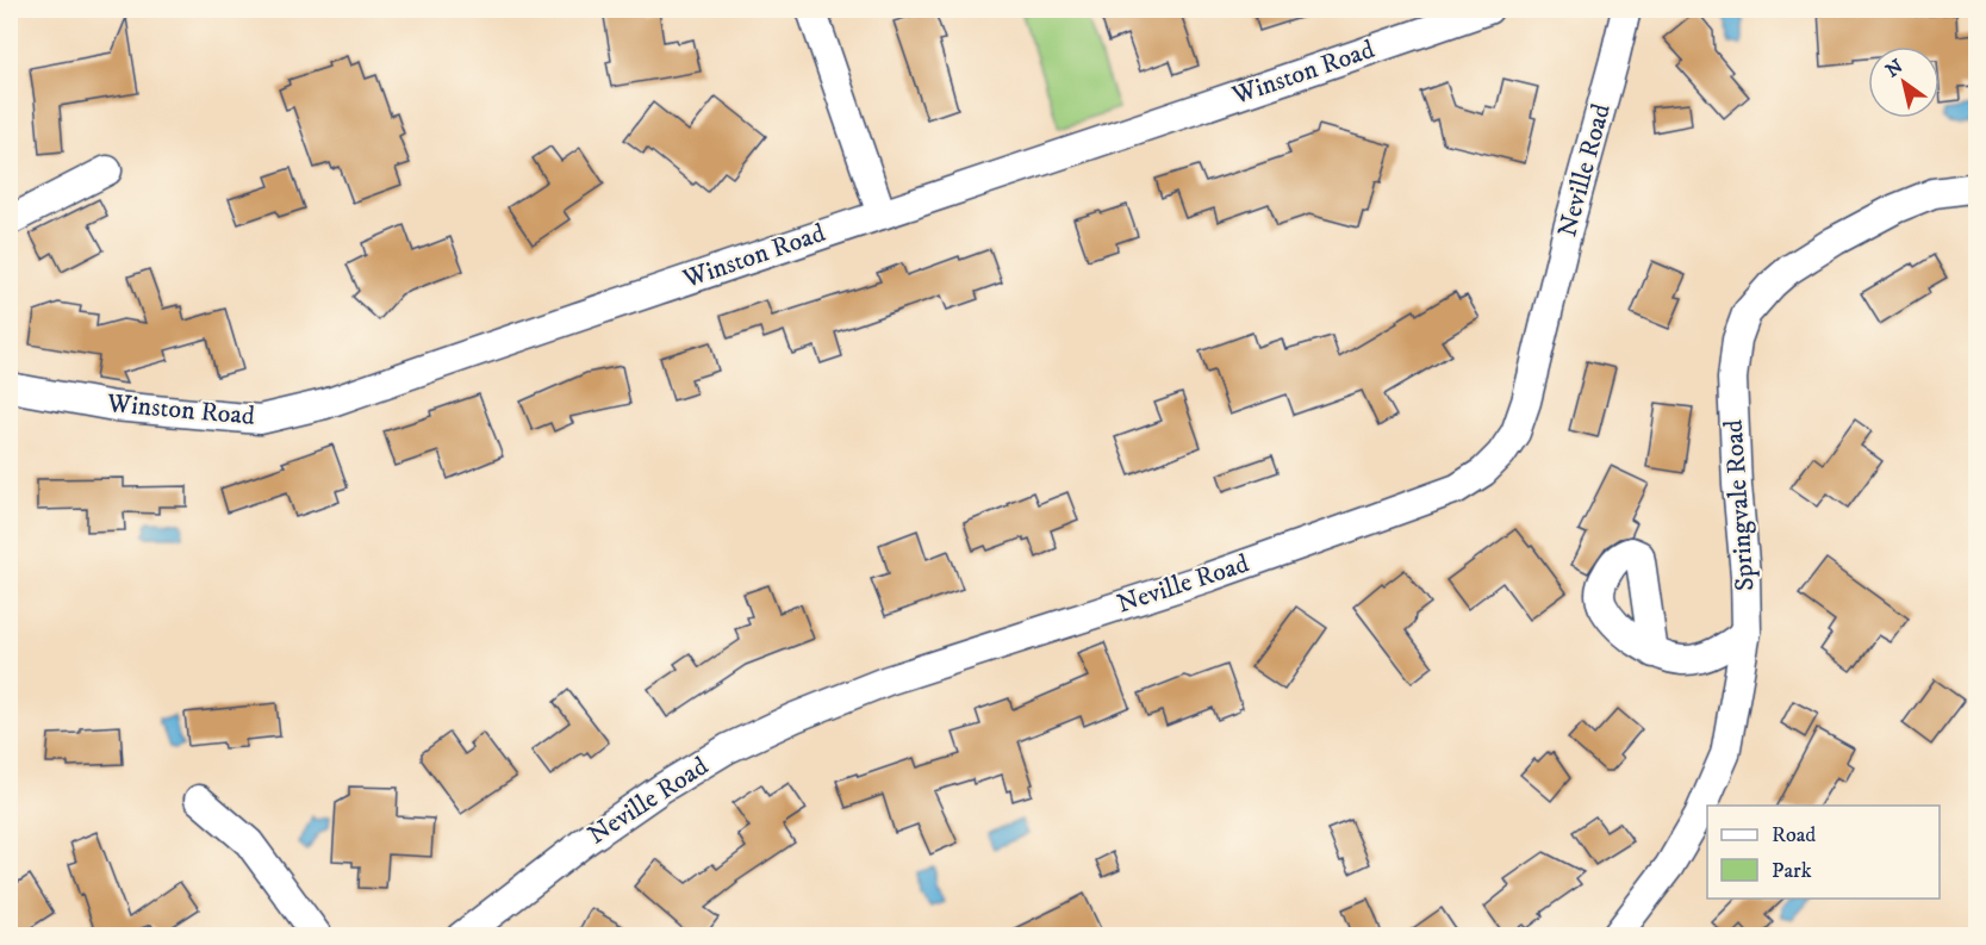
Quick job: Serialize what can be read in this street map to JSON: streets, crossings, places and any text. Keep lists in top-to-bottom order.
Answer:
{
  "streets": {
    "street": ["Winston Road", "Neville Road", "Springvale Road"]
  },
  "legend": ["Road", "Park"],
  "north": "top left"
}
